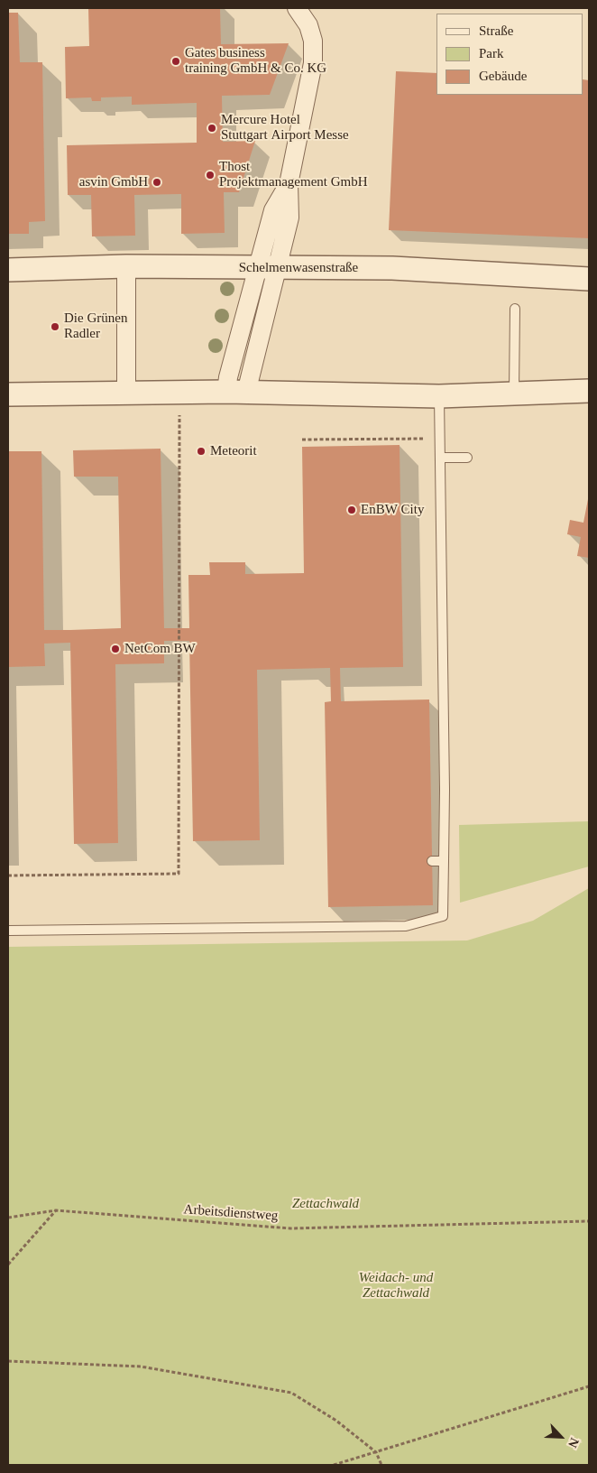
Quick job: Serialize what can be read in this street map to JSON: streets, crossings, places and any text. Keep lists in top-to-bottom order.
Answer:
{
  "streets": {
    "street": ["Schelmenwasenstraße"],
    "path": ["Arbeitsdienstweg"]
  },
  "parks": ["Zettachwald", "Weidach- und Zettachwald"],
  "places": [
    "Gates business training GmbH & Co. KG",
    "Mercure Hotel Stuttgart Airport Messe",
    "Thost Projektmanagement GmbH",
    "asvin GmbH",
    "Die Grünen Radler",
    "Meteorit",
    "EnBW City",
    "NetCom BW"
  ],
  "legend": ["Straße", "Park", "Gebäude"],
  "north": "bottom right"
}
